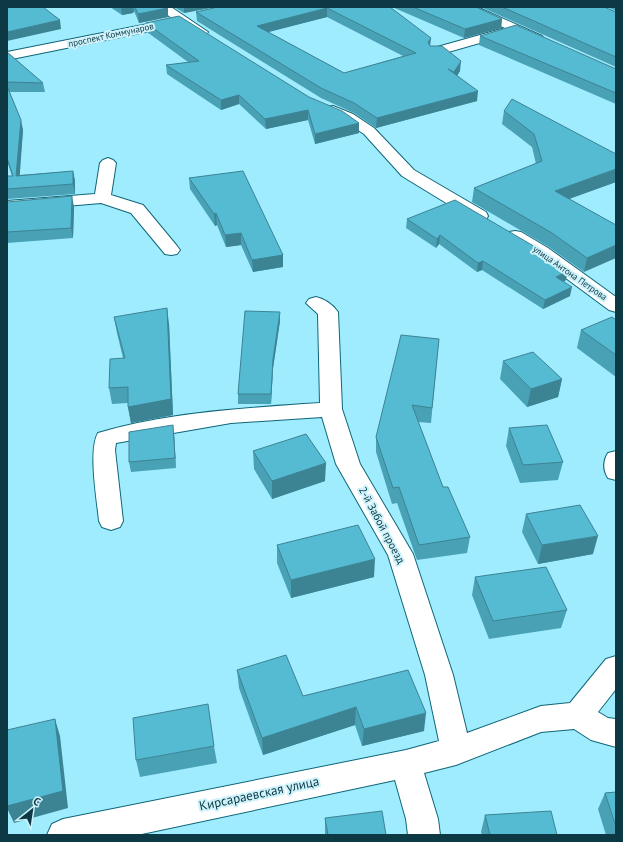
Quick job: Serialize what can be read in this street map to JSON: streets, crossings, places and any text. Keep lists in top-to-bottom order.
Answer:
{
  "streets": {
    "street": [
      "проспект Коммунаров",
      "улица Антона Петрова",
      "2-й Забой проезд",
      "Кирсараевская улица"
    ]
  },
  "crossings": [
    ["2-й Забой проезд", "Кирсараевская улица"]
  ],
  "north": "top right"
}
